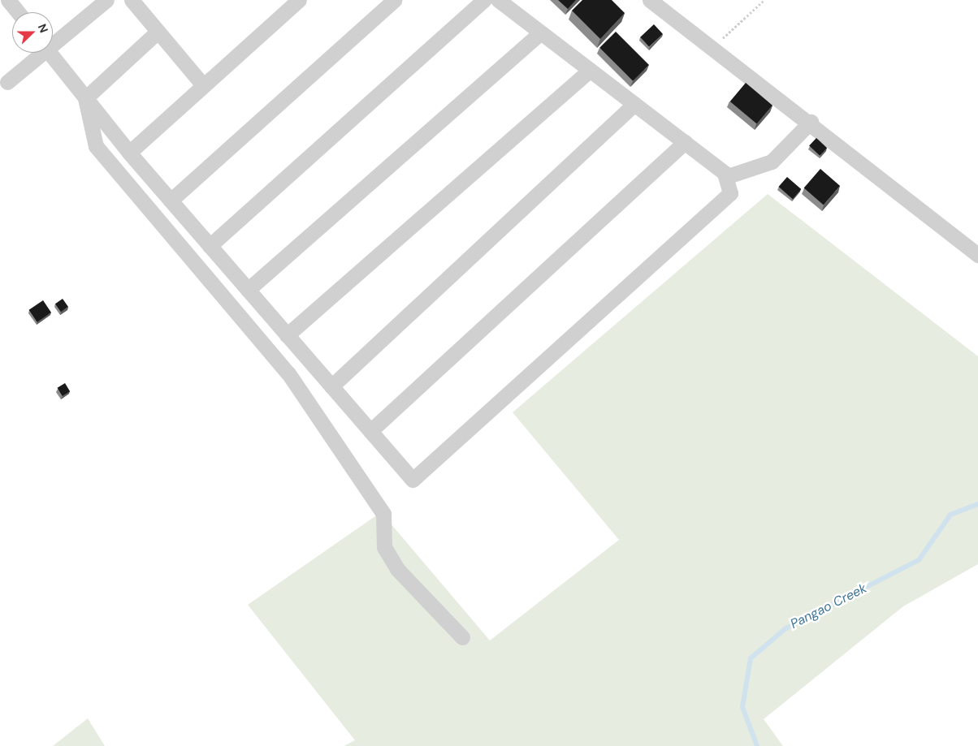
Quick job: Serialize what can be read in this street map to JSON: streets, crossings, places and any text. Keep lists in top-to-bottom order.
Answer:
{
  "water": ["Pangao Creek"],
  "north": "right"
}
